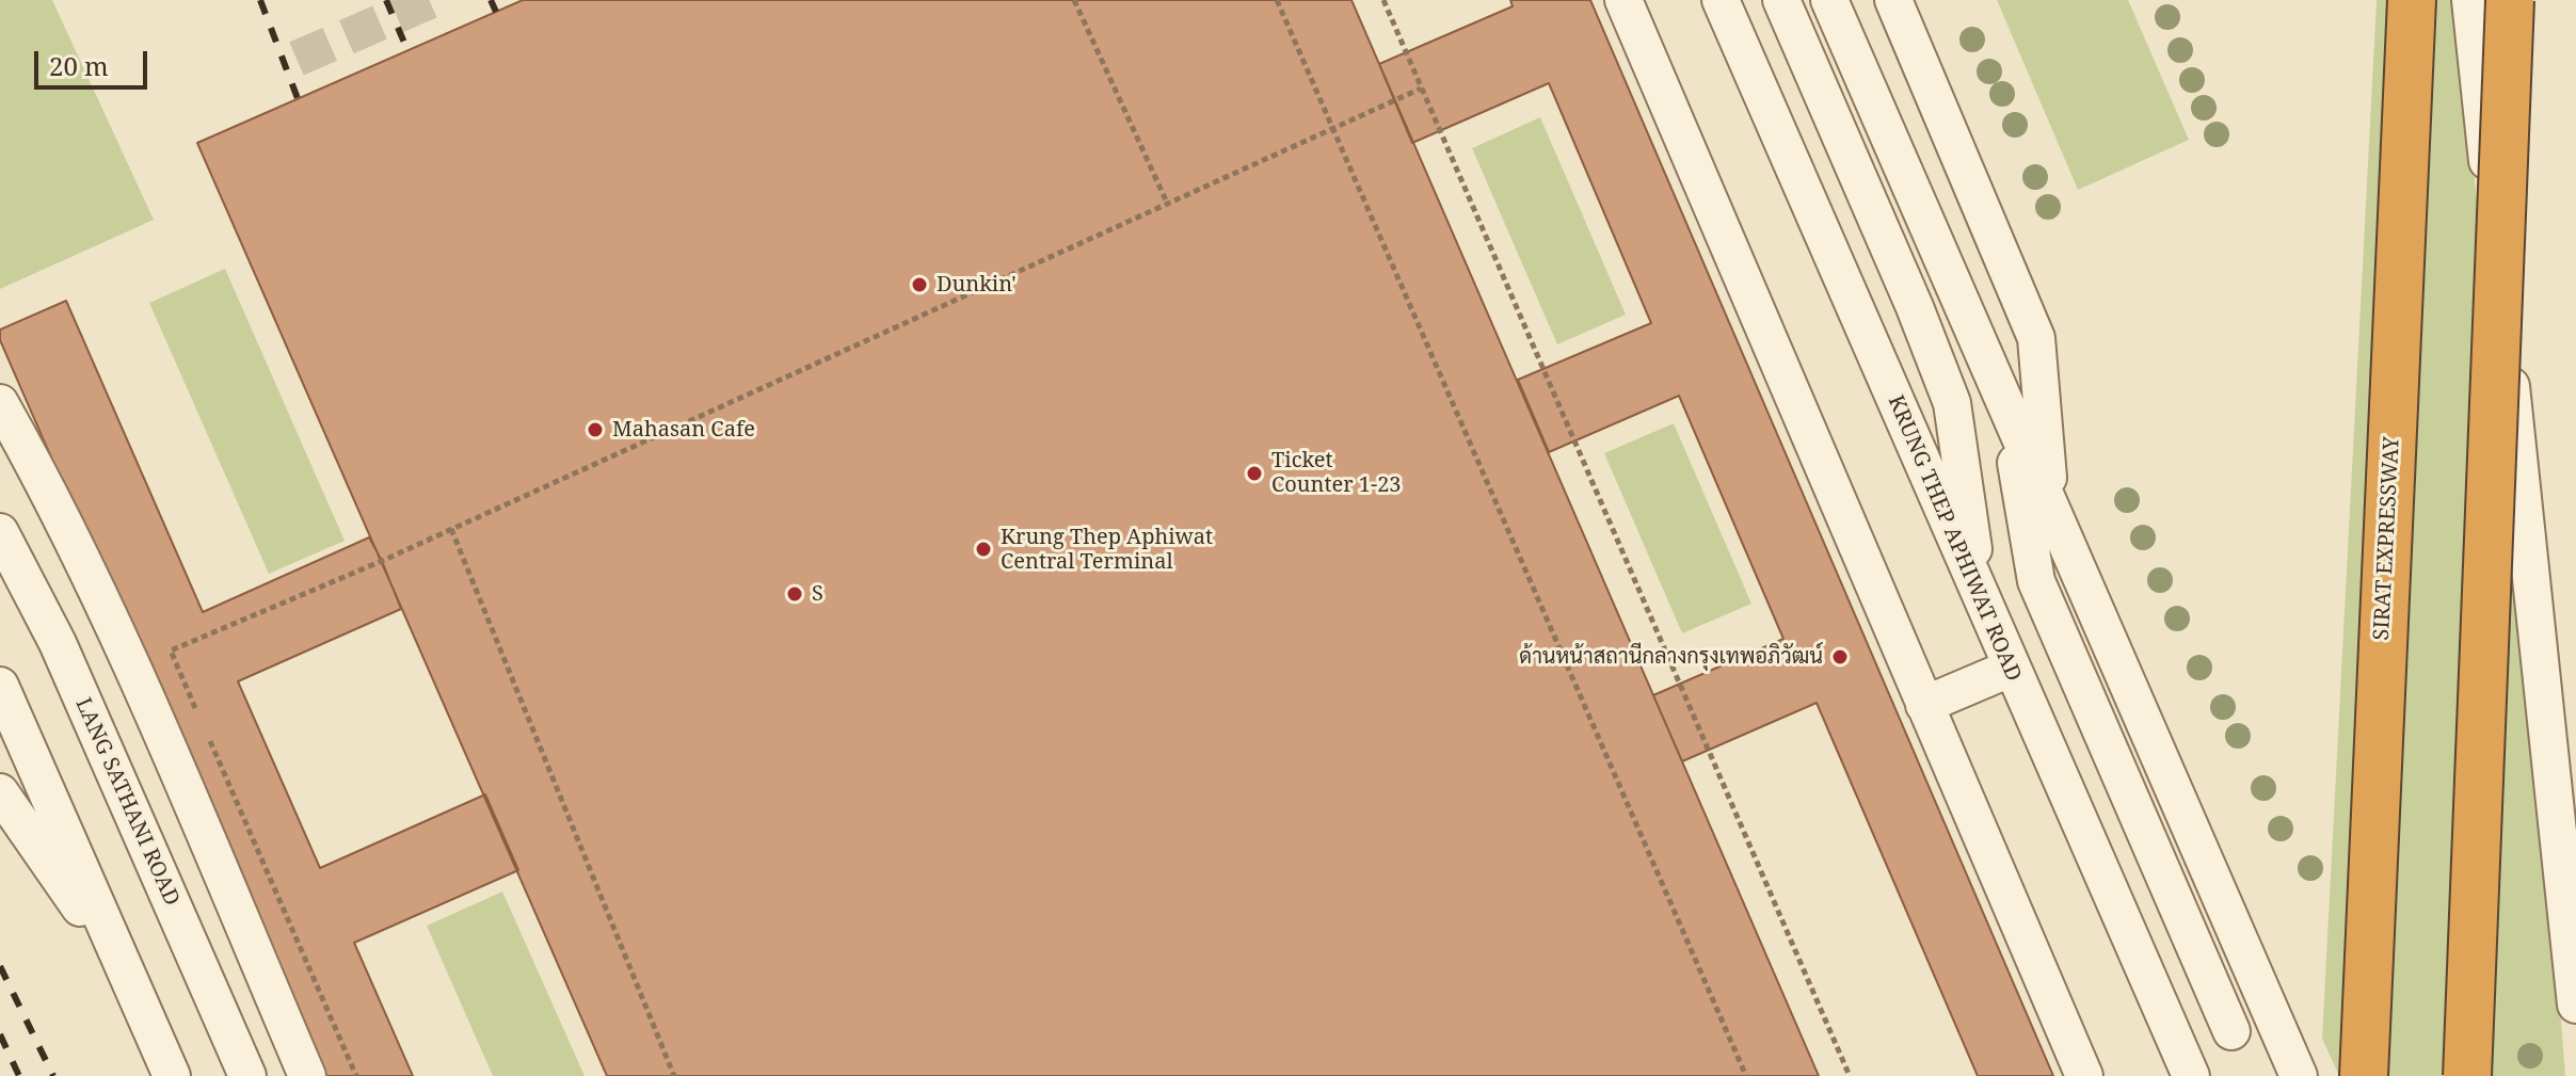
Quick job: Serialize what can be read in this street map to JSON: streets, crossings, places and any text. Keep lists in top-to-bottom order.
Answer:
{
  "streets": {
    "highway": ["SIRAT EXPRESSWAY"],
    "street": ["KRUNG THEP APHIWAT ROAD", "LANG SATHANI ROAD"]
  },
  "places": [
    "Dunkin'",
    "Mahasan Cafe",
    "Ticket Counter 1-23",
    "Krung Thep Aphiwat Central Terminal",
    "S",
    "ด้านหน้าสถานีกลางกรุงเทพอภิวัฒน์"
  ],
  "scale_bar": "20 m"
}
